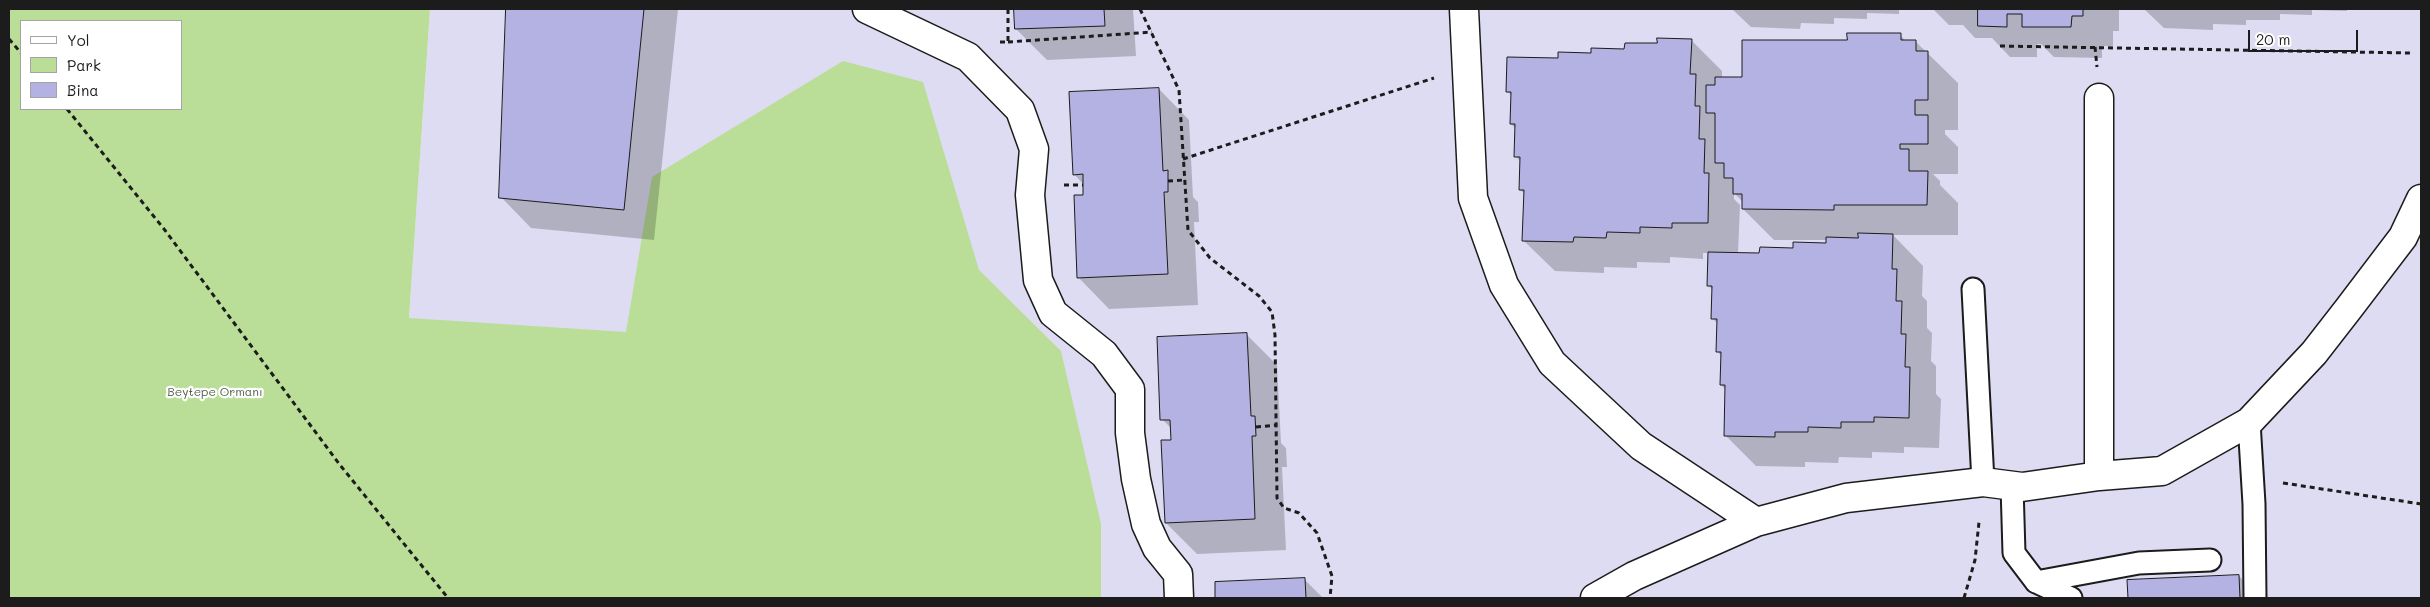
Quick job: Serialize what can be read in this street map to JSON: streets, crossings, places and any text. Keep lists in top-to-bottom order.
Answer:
{
  "parks": ["Beytepe Ormanı"],
  "legend": ["Yol", "Park", "Bina"],
  "scale_bar": "20 m"
}
